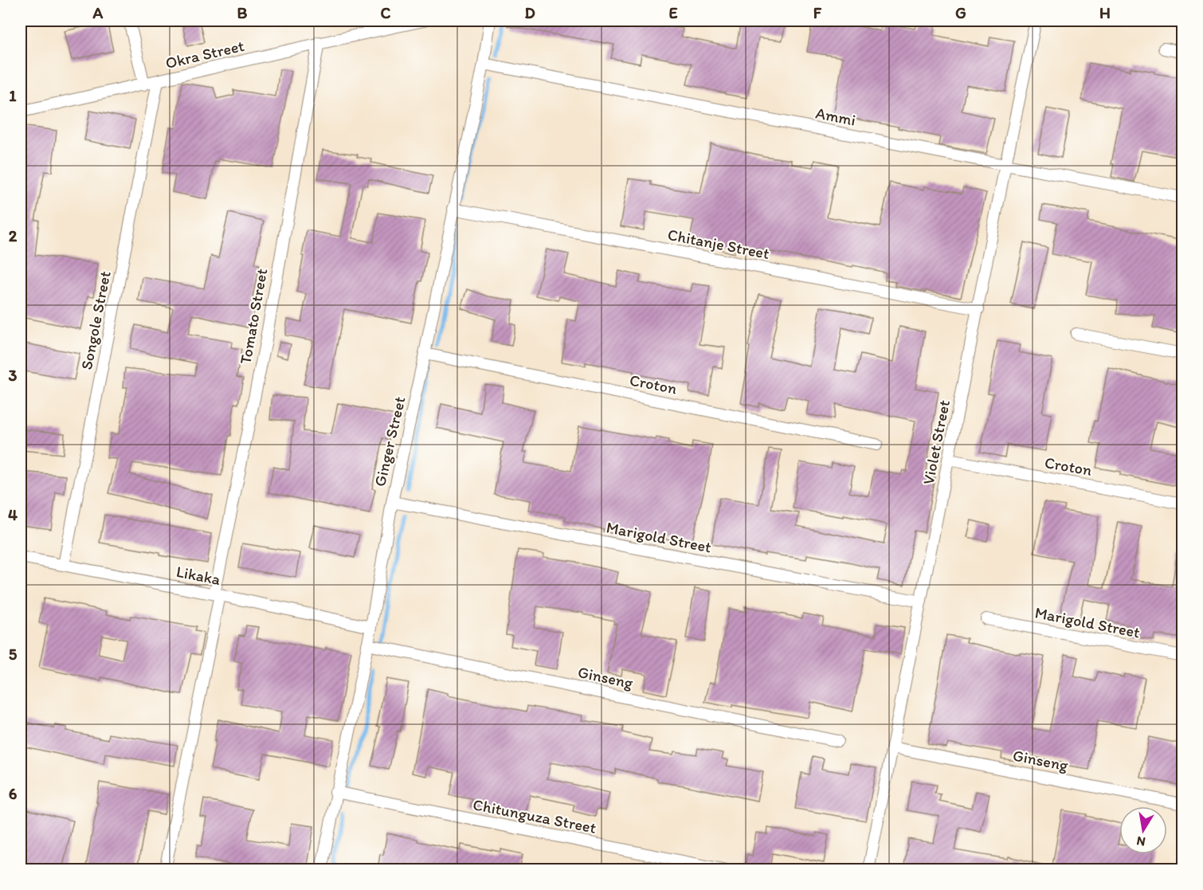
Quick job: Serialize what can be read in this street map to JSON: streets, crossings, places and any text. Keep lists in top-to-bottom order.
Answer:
{
  "streets": {
    "street": [
      "Okra Street",
      "Ammi",
      "Chitanje Street",
      "Tomato Street",
      "Songole Street",
      "Croton",
      "Ginger Street",
      "Violet Street",
      "Marigold Street",
      "Likaka",
      "Ginseng",
      "Chitunguza Street"
    ]
  },
  "crossings": [
    ["Okra Street", "Tomato Street"],
    ["Okra Street", "Songole Street"],
    ["Ammi", "Ginger Street"],
    ["Ammi", "Violet Street"],
    ["Chitanje Street", "Ginger Street"],
    ["Chitanje Street", "Violet Street"],
    ["Tomato Street", "Likaka"],
    ["Songole Street", "Likaka"],
    ["Croton", "Ginger Street"],
    ["Croton", "Violet Street"],
    ["Ginger Street", "Marigold Street"],
    ["Ginger Street", "Likaka"],
    ["Ginger Street", "Ginseng"],
    ["Ginger Street", "Chitunguza Street"],
    ["Violet Street", "Marigold Street"],
    ["Violet Street", "Ginseng"]
  ],
  "north": "bottom",
  "grid": {
    "columns": [
      "A",
      "B",
      "C",
      "D",
      "E",
      "F",
      "G",
      "H"
    ],
    "rows": [
      "1",
      "2",
      "3",
      "4",
      "5",
      "6"
    ]
  }
}
